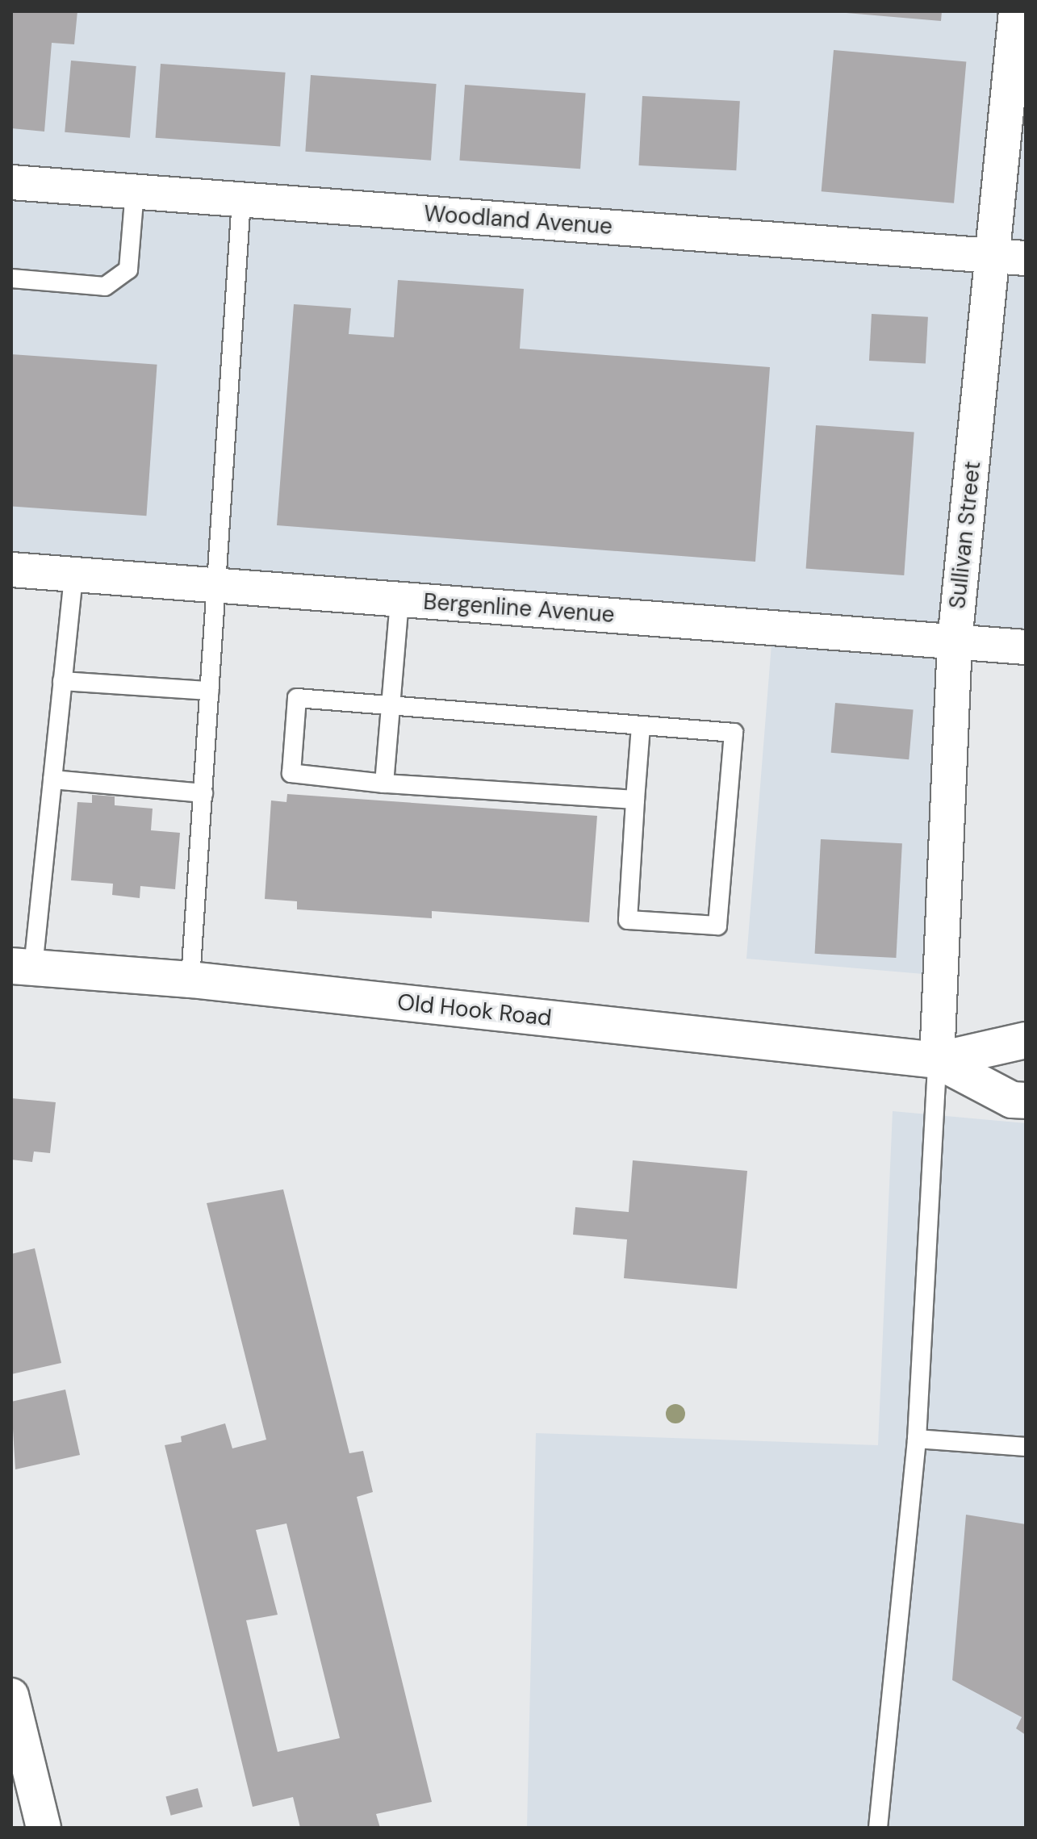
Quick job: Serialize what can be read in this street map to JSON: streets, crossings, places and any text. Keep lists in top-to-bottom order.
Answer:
{
  "streets": {
    "main road": ["Old Hook Road"],
    "street": ["Woodland Avenue", "Sullivan Street", "Bergenline Avenue"]
  },
  "crossings": [
    ["Woodland Avenue", "Sullivan Street"],
    ["Sullivan Street", "Bergenline Avenue"],
    ["Sullivan Street", "Old Hook Road"]
  ]
}
